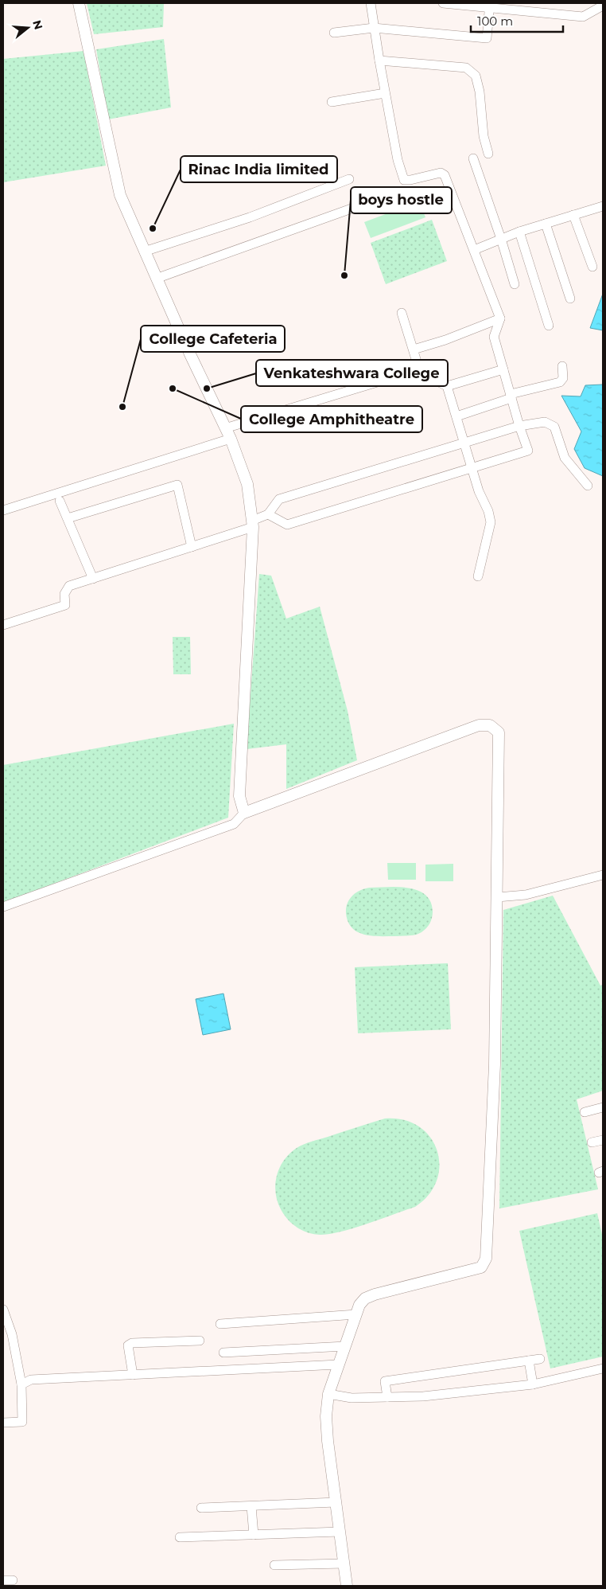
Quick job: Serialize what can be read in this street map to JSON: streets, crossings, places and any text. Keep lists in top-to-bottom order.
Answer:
{
  "places": [
    "Rinac India limited",
    "boys hostle",
    "College Amphitheatre",
    "Venkateshwara College",
    "College Cafeteria"
  ],
  "scale_bar": "100 m",
  "north": "right"
}
